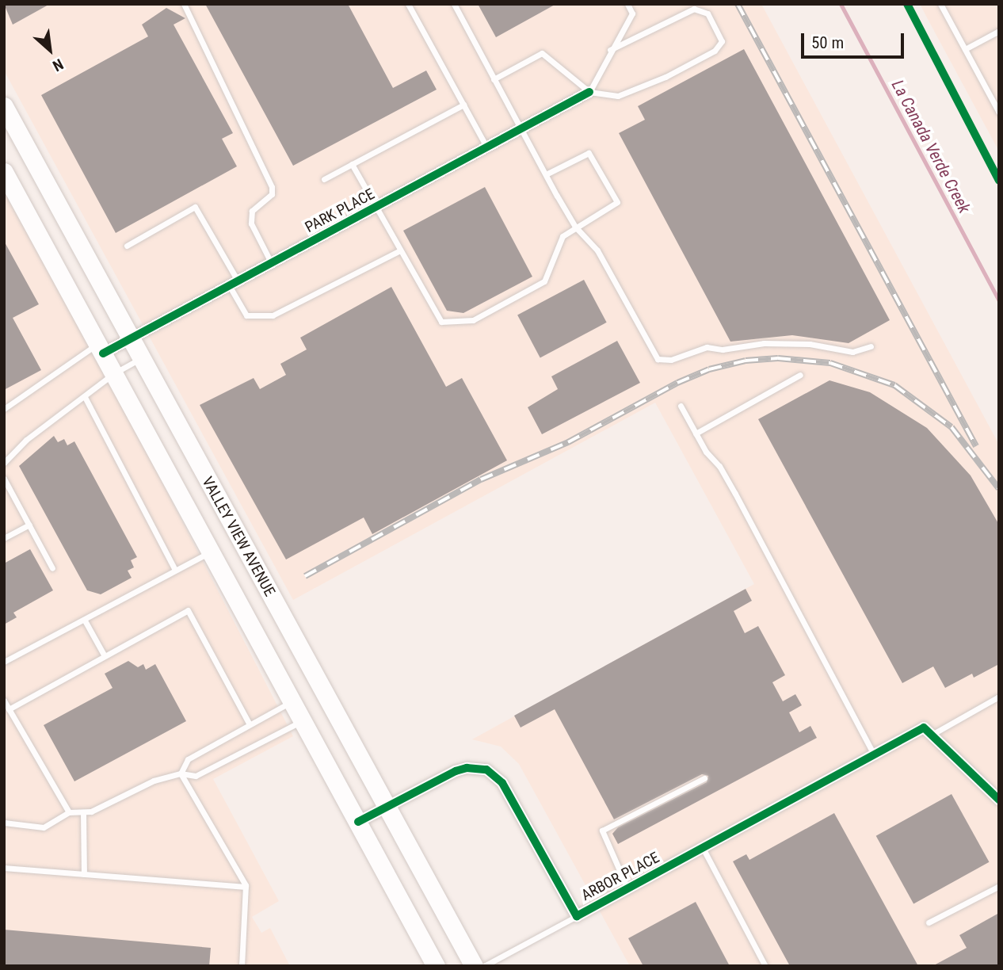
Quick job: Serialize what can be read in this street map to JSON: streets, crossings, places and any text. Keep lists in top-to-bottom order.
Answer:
{
  "streets": {
    "main road": ["VALLEY VIEW AVENUE"],
    "street": ["PARK PLACE", "ARBOR PLACE"]
  },
  "crossings": [
    ["PARK PLACE", "VALLEY VIEW AVENUE"],
    ["VALLEY VIEW AVENUE", "ARBOR PLACE"]
  ],
  "water": ["La Canada Verde Creek"],
  "scale_bar": "50 m",
  "north": "bottom right"
}
